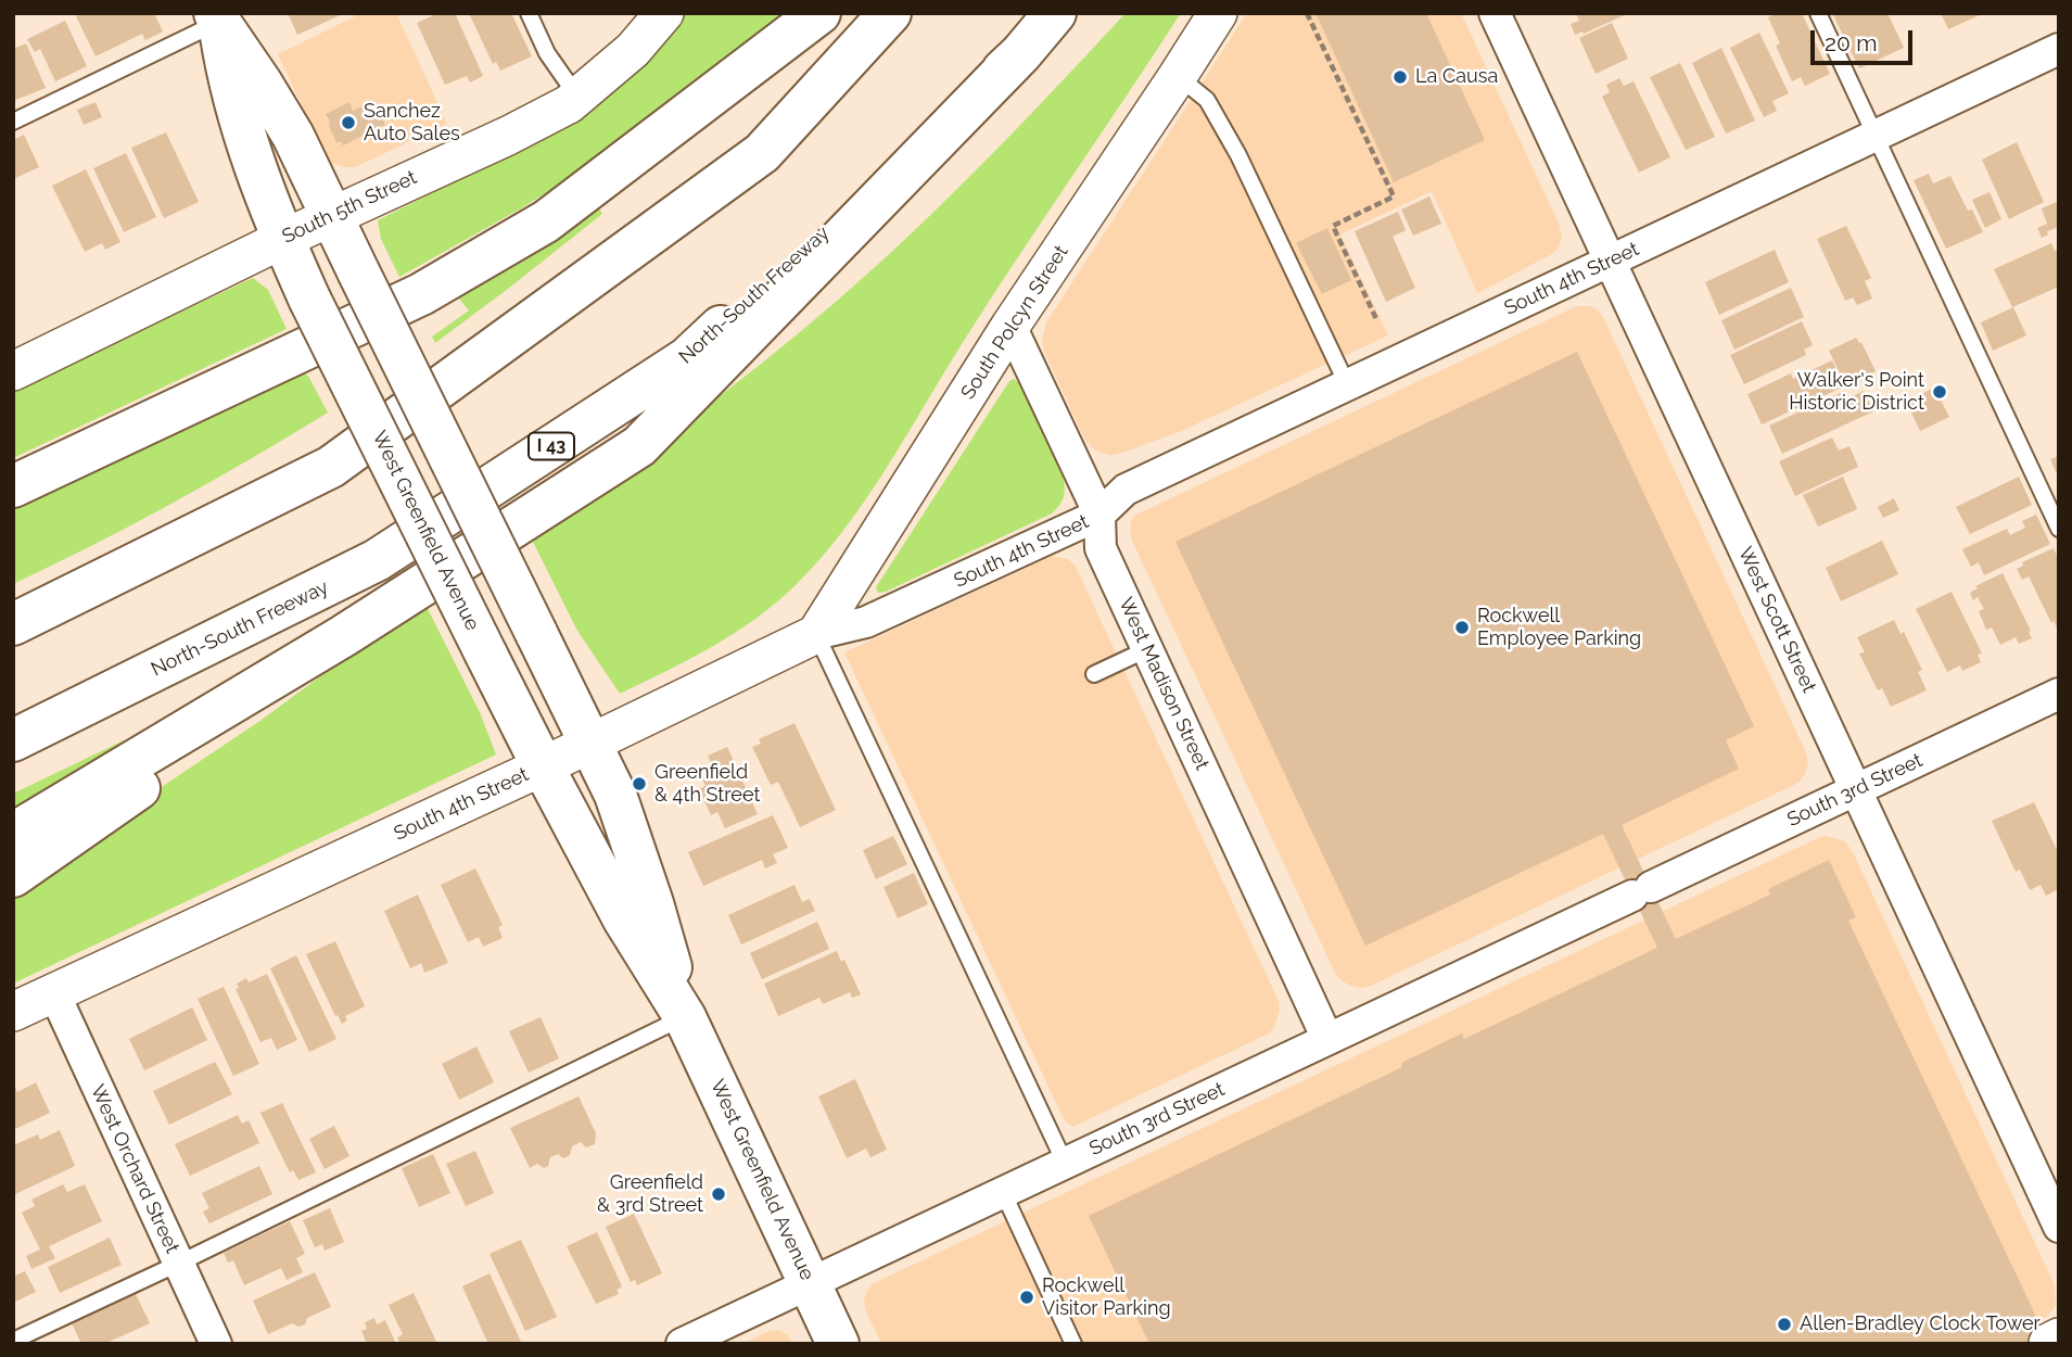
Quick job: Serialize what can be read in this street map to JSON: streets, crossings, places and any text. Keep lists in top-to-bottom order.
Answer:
{
  "streets": {
    "main road": ["North-South Freeway", "I 43", "West Greenfield Avenue"],
    "street": [
      "South 5th Street",
      "South 4th Street",
      "South Polcyn Street",
      "West Scott Street",
      "West Madison Street",
      "South 3rd Street",
      "West Orchard Street"
    ]
  },
  "crossings": [
    ["South 5th Street", "West Greenfield Avenue"],
    ["South 4th Street", "South Polcyn Street"],
    ["South 4th Street", "West Greenfield Avenue"],
    ["South 4th Street", "West Scott Street"],
    ["South 4th Street", "West Madison Street"],
    ["South 4th Street", "West Orchard Street"],
    ["South Polcyn Street", "West Madison Street"],
    ["West Greenfield Avenue", "South 3rd Street"],
    ["West Scott Street", "South 3rd Street"],
    ["West Madison Street", "South 3rd Street"]
  ],
  "places": [
    "La Causa",
    "Sanchez Auto Sales",
    "Walker's Point Historic District",
    "Rockwell Employee Parking",
    "Greenfield & 4th Street",
    "Greenfield & 3rd Street",
    "Rockwell Visitor Parking",
    "Allen-Bradley Clock Tower"
  ],
  "scale_bar": "20 m"
}
